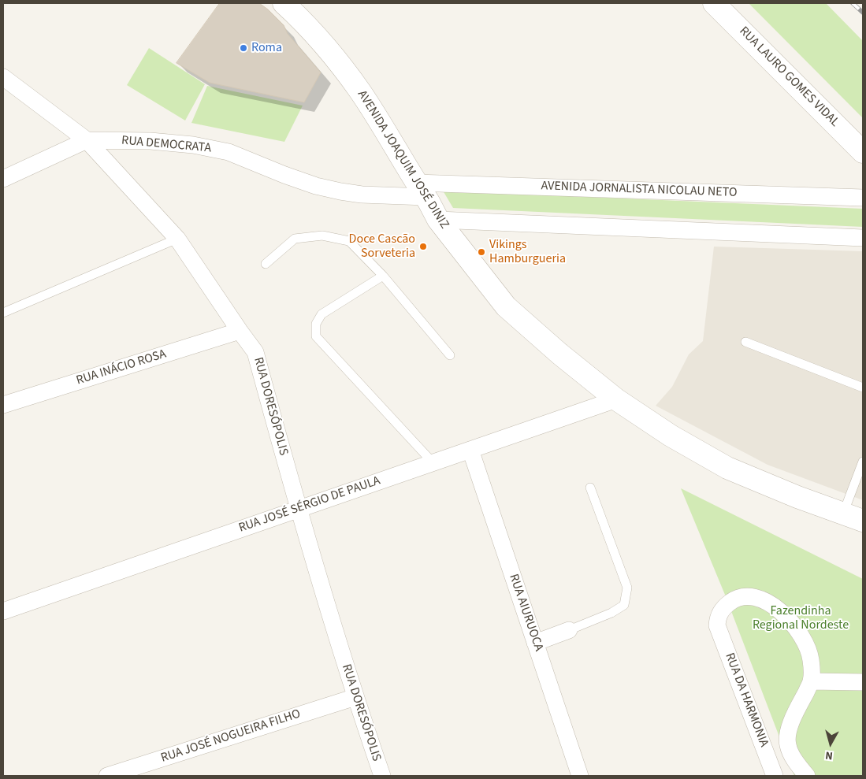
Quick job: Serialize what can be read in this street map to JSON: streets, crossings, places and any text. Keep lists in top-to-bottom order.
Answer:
{
  "streets": {
    "street": [
      "RUA LAURO GOMES VIDAL",
      "RUA DEMOCRATA",
      "AVENIDA JOAQUIM JOSÉ DINIZ",
      "AVENIDA JORNALISTA NICOLAU NETO",
      "RUA INÁCIO ROSA",
      "RUA DORESÓPOLIS",
      "RUA JOSÉ SÉRGIO DE PAULA",
      "RUA AIURUOCA",
      "RUA DA HARMONIA",
      "RUA JOSÉ NOGUEIRA FILHO"
    ]
  },
  "crossings": [
    ["RUA DEMOCRATA", "AVENIDA JOAQUIM JOSÉ DINIZ"],
    ["RUA DEMOCRATA", "AVENIDA JORNALISTA NICOLAU NETO"],
    ["RUA DEMOCRATA", "RUA DORESÓPOLIS"],
    ["AVENIDA JOAQUIM JOSÉ DINIZ", "AVENIDA JORNALISTA NICOLAU NETO"],
    ["AVENIDA JOAQUIM JOSÉ DINIZ", "RUA JOSÉ SÉRGIO DE PAULA"],
    ["RUA INÁCIO ROSA", "RUA DORESÓPOLIS"],
    ["RUA DORESÓPOLIS", "RUA JOSÉ SÉRGIO DE PAULA"],
    ["RUA DORESÓPOLIS", "RUA JOSÉ NOGUEIRA FILHO"],
    ["RUA JOSÉ SÉRGIO DE PAULA", "RUA AIURUOCA"]
  ],
  "parks": ["Fazendinha Regional Nordeste"],
  "places": ["Roma", "Doce Cascão Sorveteria", "Vikings Hamburgueria"],
  "north": "bottom"
}
